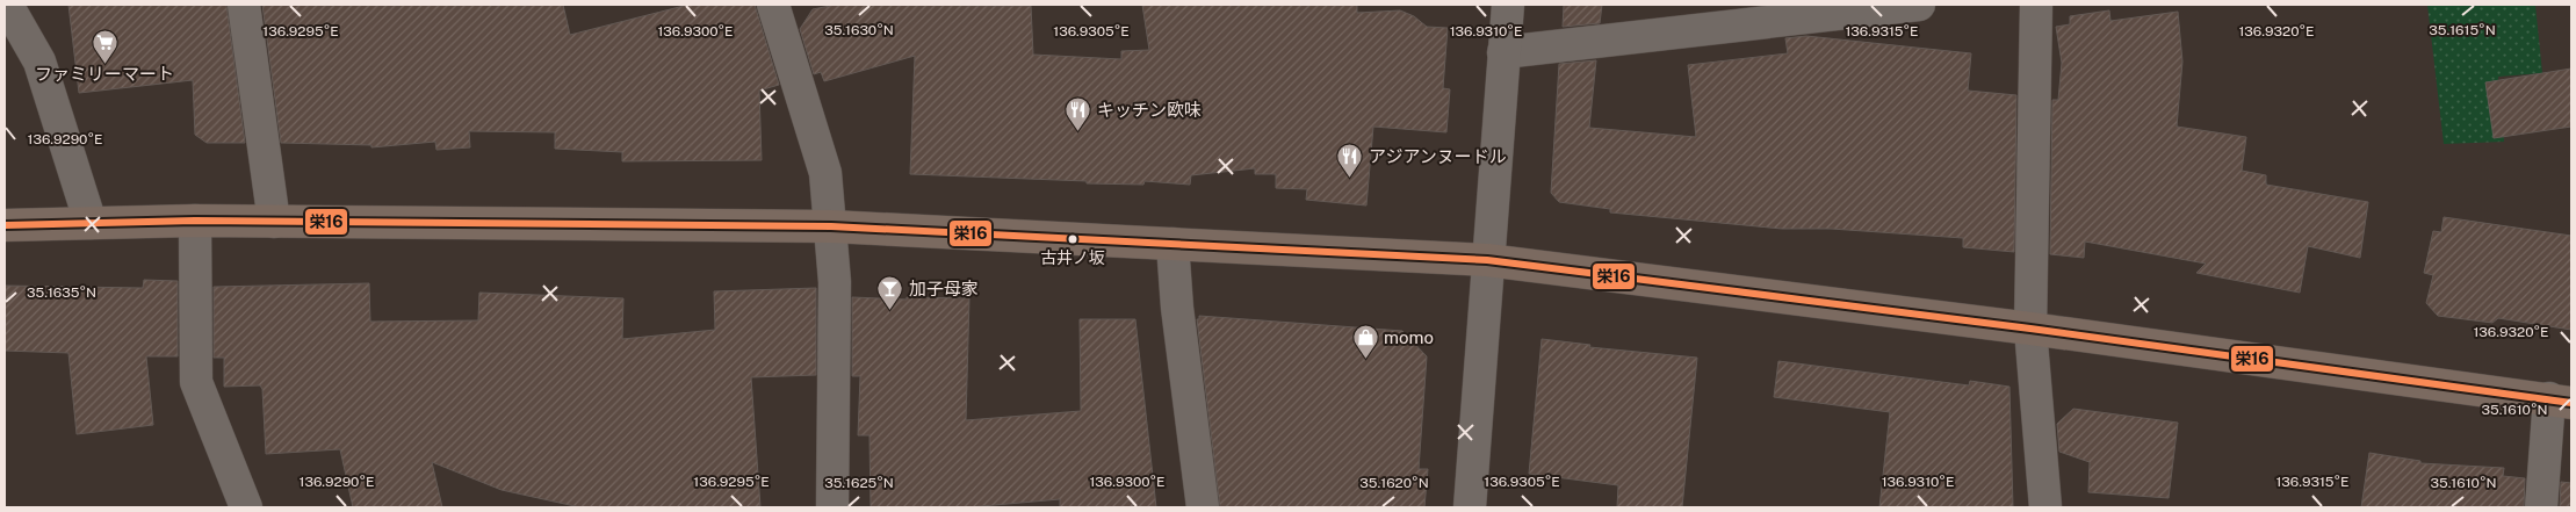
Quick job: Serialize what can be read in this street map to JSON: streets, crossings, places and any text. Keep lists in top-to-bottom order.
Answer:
{
  "places": {
    "supermarket": ["ファミリーマート"],
    "restaurant": ["キッチン欧味", "アジアンヌードル"],
    "other": ["古井ノ坂"],
    "bar": ["加子母家"],
    "shop": ["momo"]
  },
  "lines": ["transit line 栄16"],
  "coordinates": [
    "35.1630°N",
    "35.1615°N",
    "136.9300°E",
    "136.9310°E",
    "136.9320°E",
    "136.9295°E",
    "136.9305°E",
    "136.9315°E",
    "136.9290°E",
    "35.1635°N",
    "35.1610°N",
    "35.1625°N",
    "35.1620°N"
  ]
}
